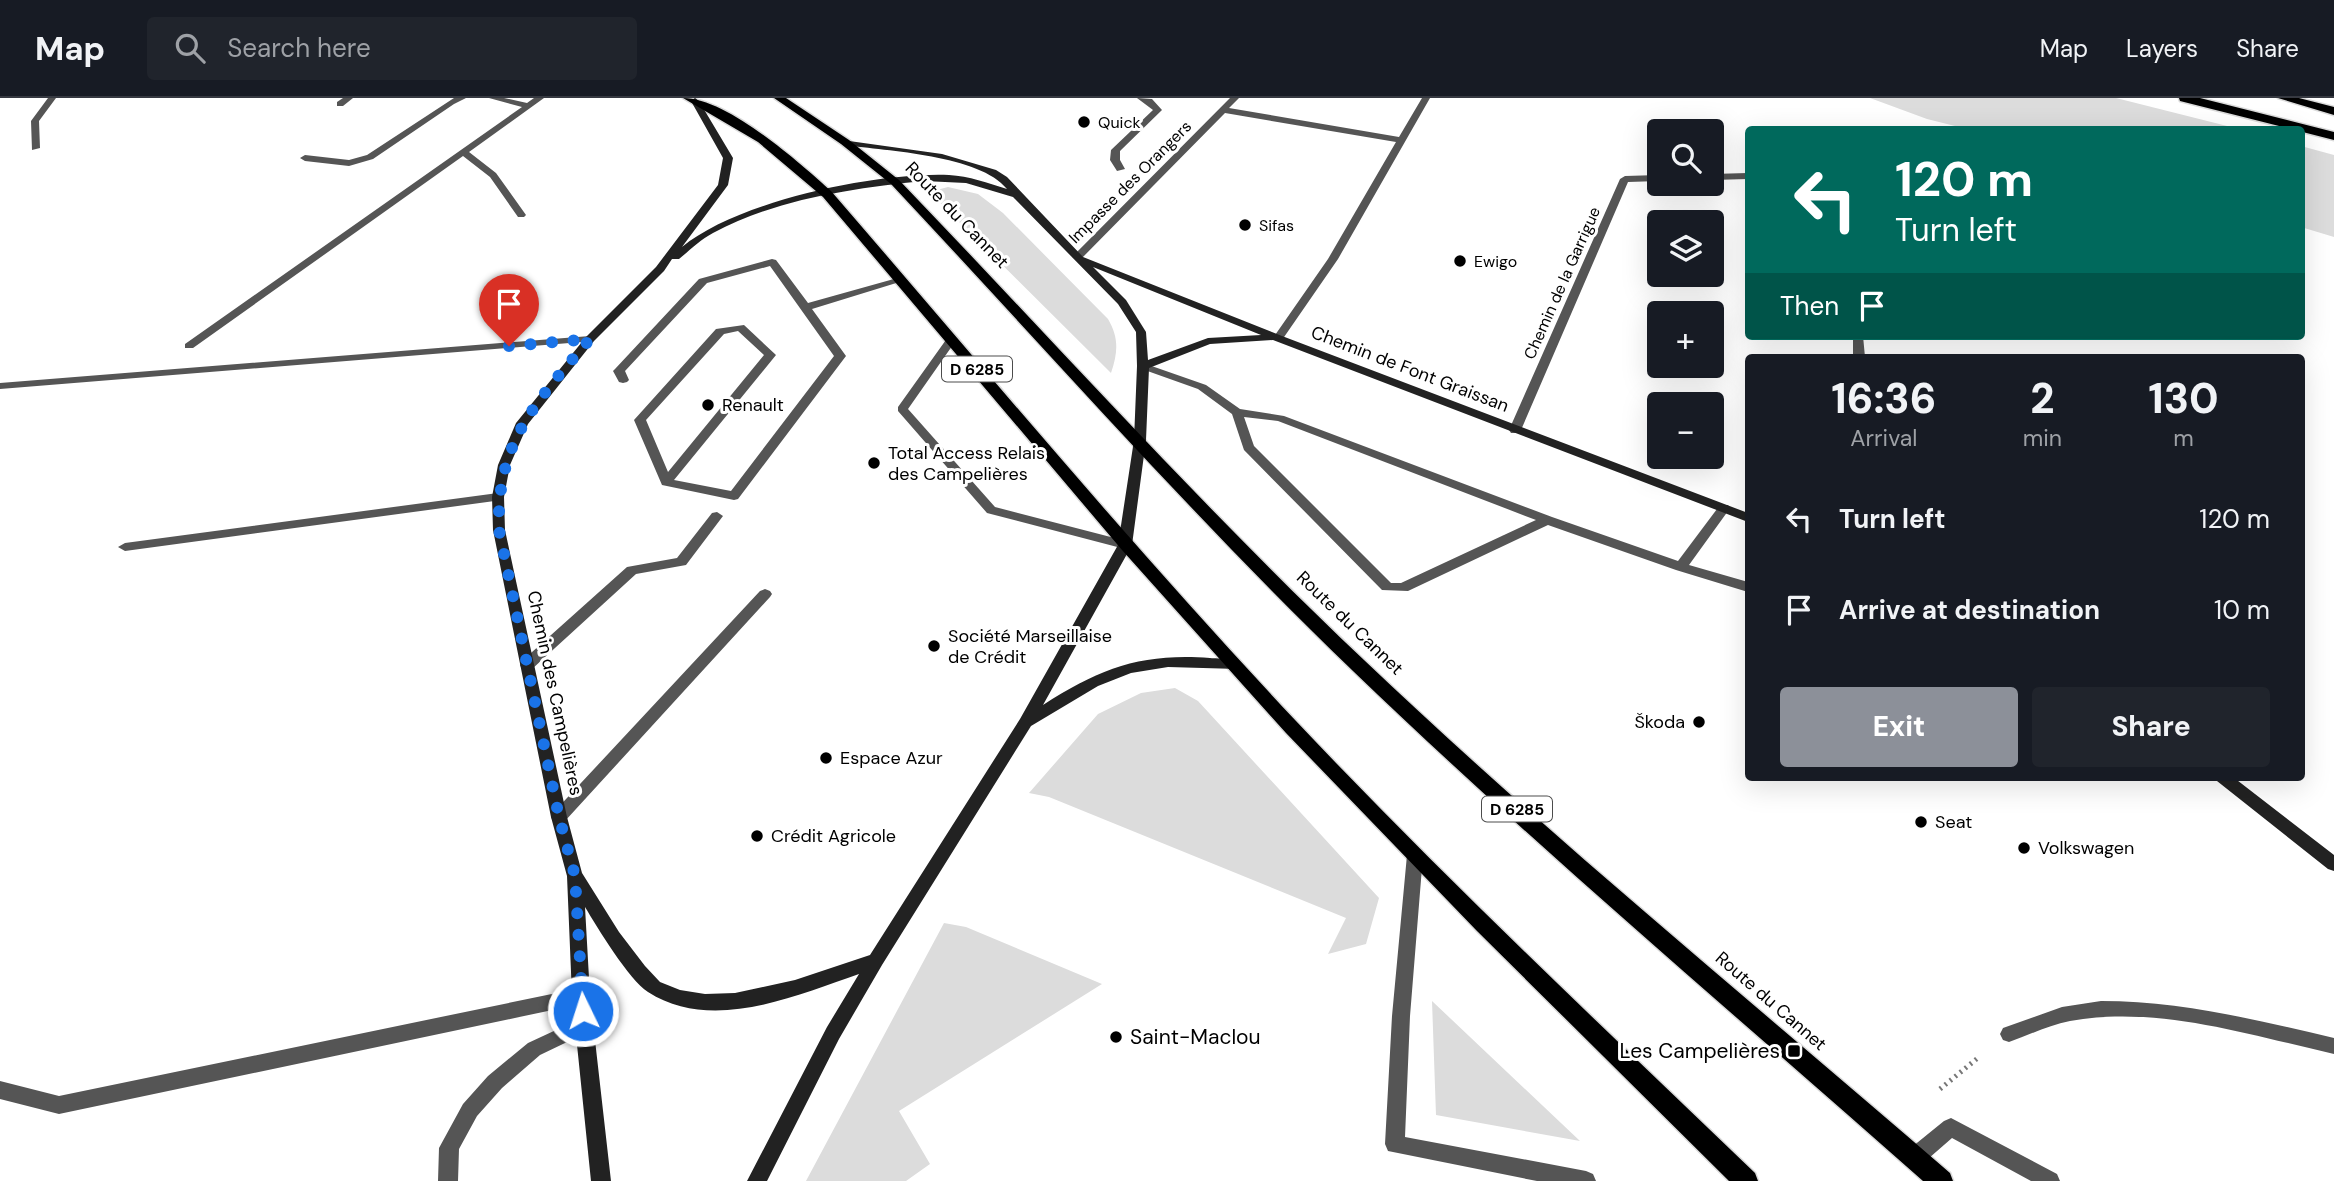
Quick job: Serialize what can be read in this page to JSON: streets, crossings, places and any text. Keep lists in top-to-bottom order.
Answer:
{
  "streets": {
    "main road": [
      "Route du Cannet",
      "D 6285",
      "Chemin de Font Graissan",
      "Chemin des Campelières"
    ],
    "street": ["Impasse des Orangers", "Chemin de la Garrigue"]
  },
  "crossings": [
    ["Route du Cannet", "D 6285"],
    ["Chemin de la Garrigue", "Chemin de Font Graissan"]
  ],
  "places": {
    "other": [
      "Quick",
      "Sifas",
      "Ewigo",
      "Renault",
      "Total Access Relais des Campelières",
      "Société Marseillaise de Crédit",
      "Škoda",
      "Espace Azur",
      "Seat",
      "Crédit Agricole",
      "Volkswagen",
      "Saint-Maclou"
    ],
    "transit": ["Les Campelières"]
  },
  "page": {
    "header": "Map",
    "search": "Search here",
    "nav": ["Map", "Layers", "Share"],
    "map_buttons": ["+", "−"],
    "turn": ["120 m", "Turn left"],
    "then": "Then",
    "eta": [
      "16:36",
      "Arrival",
      "2",
      "min",
      "130",
      "m"
    ],
    "list": [
      {
        "name": "Turn left",
        "value": "120 m"
      },
      {
        "name": "Arrive at destination",
        "value": "10 m"
      }
    ],
    "buttons": ["Exit", "Share"]
  }
}
